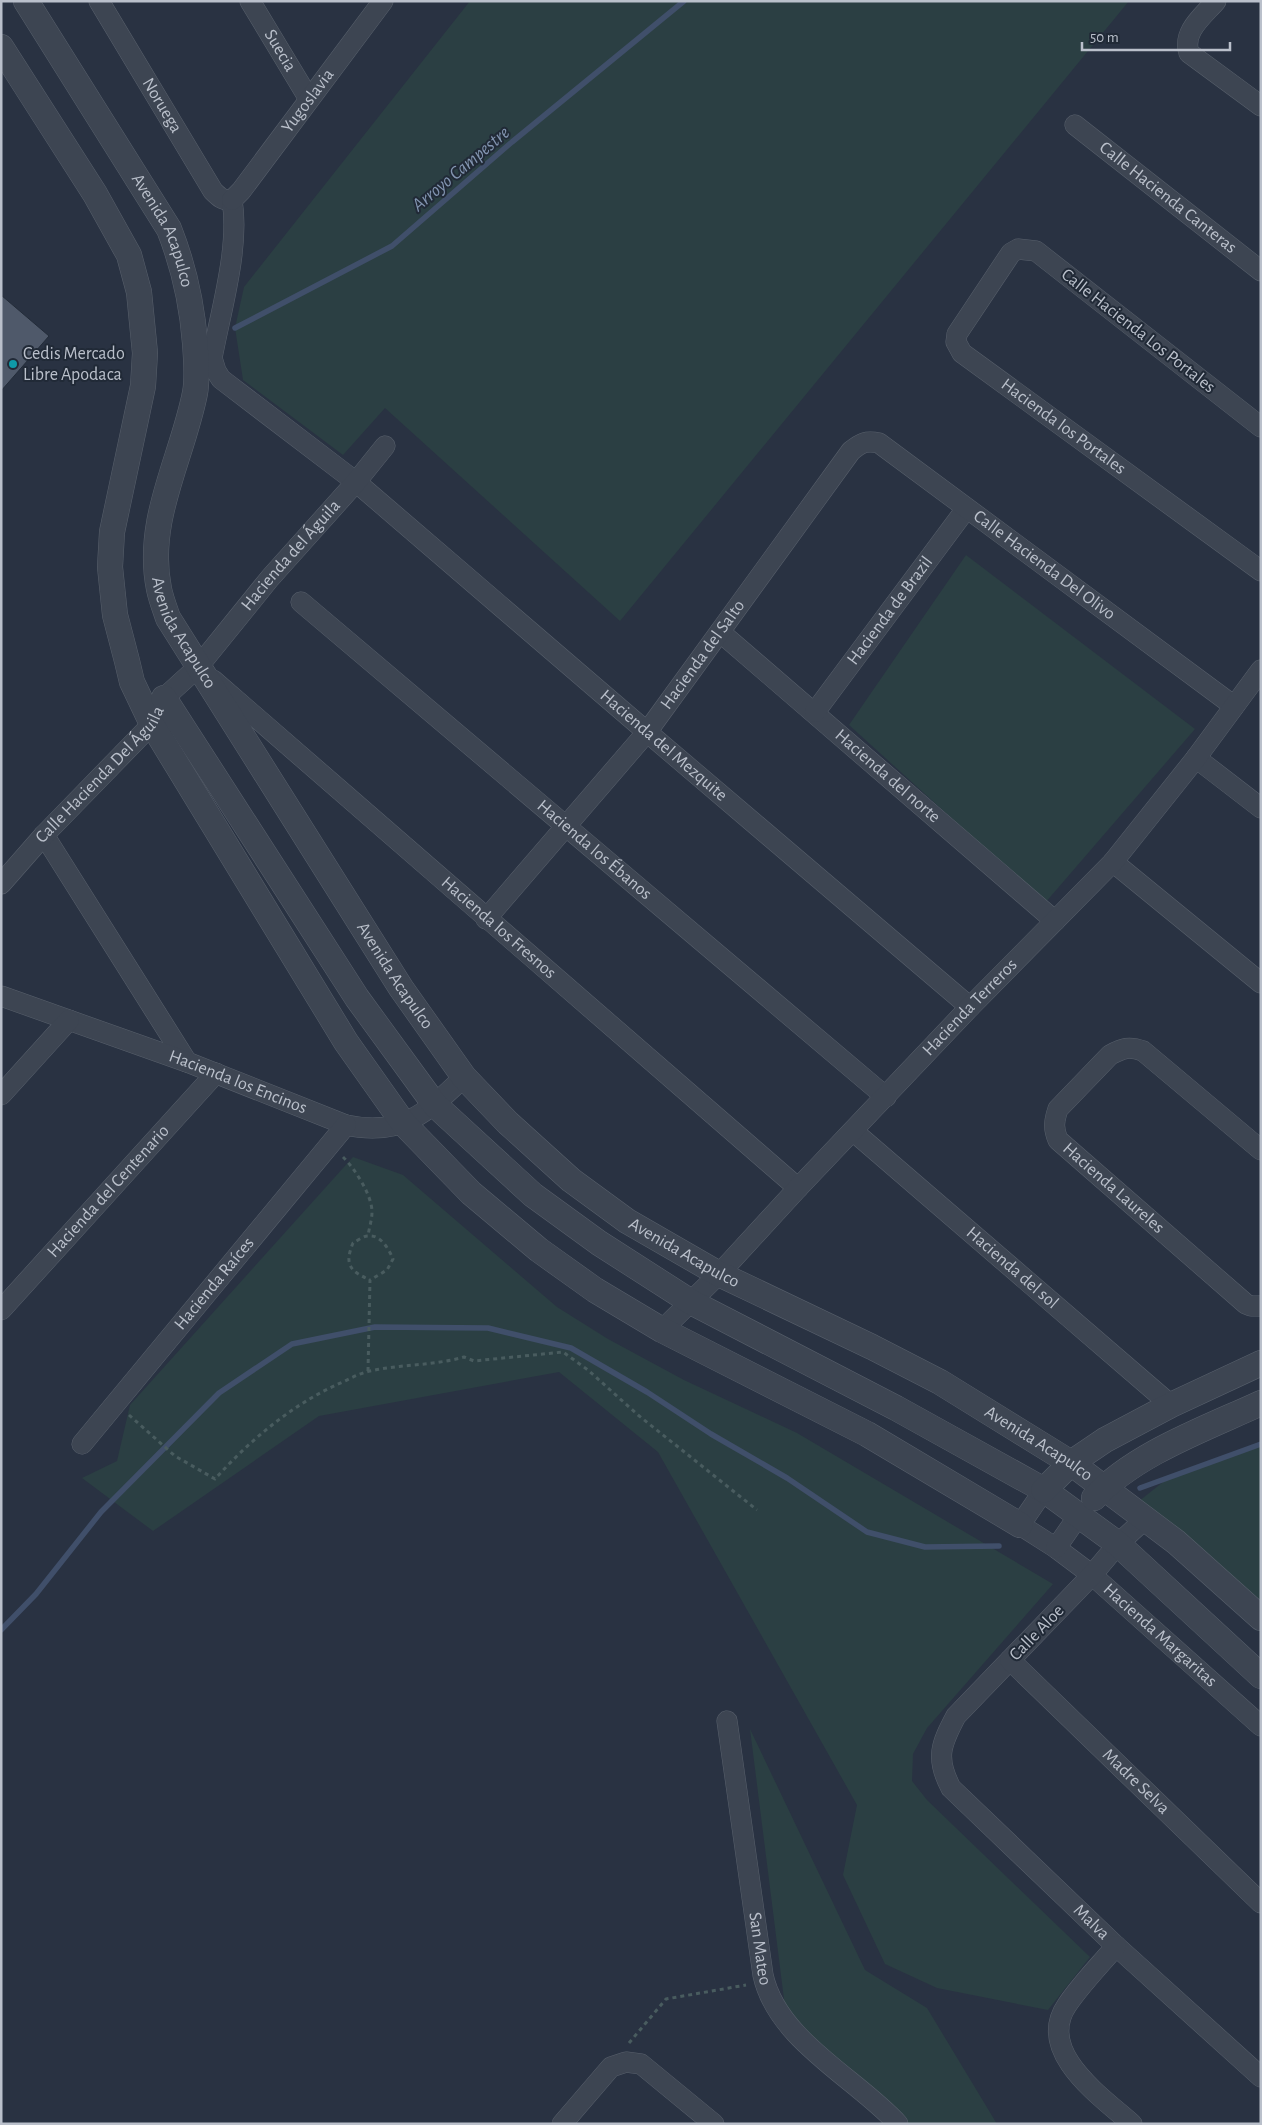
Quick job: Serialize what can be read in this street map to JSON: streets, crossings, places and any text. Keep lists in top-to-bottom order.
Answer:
{
  "streets": {
    "street": [
      "Suecia",
      "Yugoslavia",
      "Noruega",
      "Calle Hacienda Canteras",
      "Avenida Acapulco",
      "Calle Hacienda Los Portales",
      "Hacienda los Portales",
      "Hacienda del Águila",
      "Calle Hacienda Del Olivo",
      "Hacienda de Brazil",
      "Hacienda del Salto",
      "Hacienda del Mezquite",
      "Calle Hacienda Del Águila",
      "Hacienda del norte",
      "Hacienda los Ébanos",
      "Hacienda los Fresnos",
      "Hacienda Terreros",
      "Hacienda los Encinos",
      "Hacienda Laureles",
      "Hacienda del Centenario",
      "Hacienda del sol",
      "Hacienda Raíces",
      "Calle Aloe",
      "Hacienda Margaritas",
      "Madre Selva",
      "Malva",
      "San Mateo"
    ]
  },
  "crossings": [
    ["Suecia", "Yugoslavia"],
    ["Yugoslavia", "Noruega"],
    ["Yugoslavia", "Hacienda del Mezquite"],
    ["Noruega", "Hacienda del Mezquite"],
    ["Avenida Acapulco", "Hacienda del Águila"],
    ["Avenida Acapulco", "Calle Hacienda Del Águila"],
    ["Avenida Acapulco", "Hacienda los Fresnos"],
    ["Avenida Acapulco", "Hacienda Terreros"],
    ["Avenida Acapulco", "Hacienda los Encinos"],
    ["Avenida Acapulco", "Calle Aloe"],
    ["Calle Hacienda Los Portales", "Hacienda los Portales"],
    ["Hacienda del Águila", "Hacienda del Mezquite"],
    ["Hacienda del Águila", "Calle Hacienda Del Águila"],
    ["Hacienda del Águila", "Hacienda los Fresnos"],
    ["Calle Hacienda Del Olivo", "Hacienda de Brazil"],
    ["Calle Hacienda Del Olivo", "Hacienda del Salto"],
    ["Calle Hacienda Del Olivo", "Hacienda Terreros"],
    ["Hacienda de Brazil", "Hacienda del norte"],
    ["Hacienda del Salto", "Hacienda del Mezquite"],
    ["Hacienda del Salto", "Hacienda del norte"],
    ["Hacienda del Salto", "Hacienda los Ébanos"],
    ["Hacienda del Salto", "Hacienda los Fresnos"],
    ["Hacienda del Mezquite", "Hacienda Terreros"],
    ["Calle Hacienda Del Águila", "Hacienda los Fresnos"],
    ["Hacienda del norte", "Hacienda Terreros"],
    ["Hacienda los Ébanos", "Hacienda Terreros"],
    ["Hacienda los Fresnos", "Hacienda Terreros"],
    ["Hacienda Terreros", "Hacienda del sol"],
    ["Hacienda los Encinos", "Hacienda del Centenario"],
    ["Hacienda los Encinos", "Hacienda Raíces"],
    ["Calle Aloe", "Hacienda Margaritas"],
    ["Calle Aloe", "Madre Selva"],
    ["Calle Aloe", "Malva"]
  ],
  "water": ["Arroyo Campestre"],
  "places": ["Cedis Mercado Libre Apodaca"],
  "scale_bar": "50 m"
}
